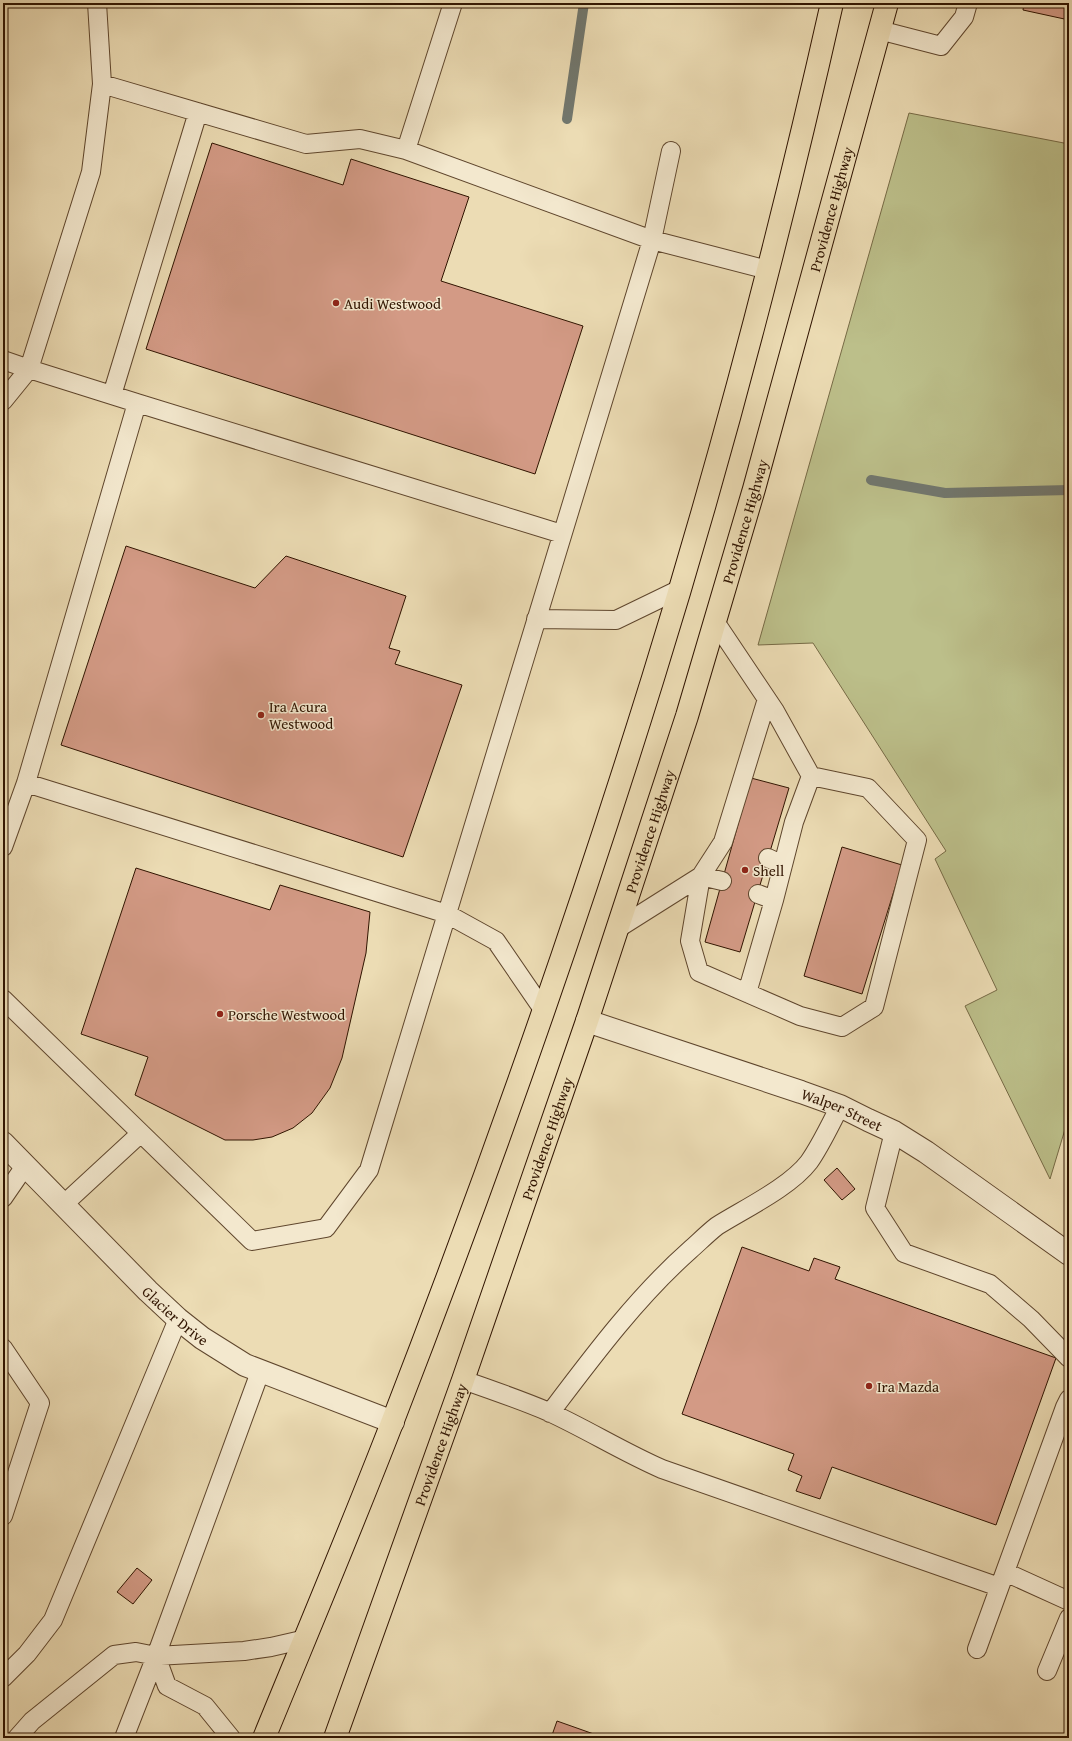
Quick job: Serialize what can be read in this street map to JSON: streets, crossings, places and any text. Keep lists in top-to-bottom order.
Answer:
{
  "streets": {
    "main road": ["Providence Highway"],
    "street": ["Walper Street", "Glacier Drive"]
  },
  "crossings": [
    ["Providence Highway", "Walper Street"]
  ],
  "places": [
    "Audi Westwood",
    "Ira Acura Westwood",
    "Shell",
    "Porsche Westwood",
    "Ira Mazda"
  ]
}
